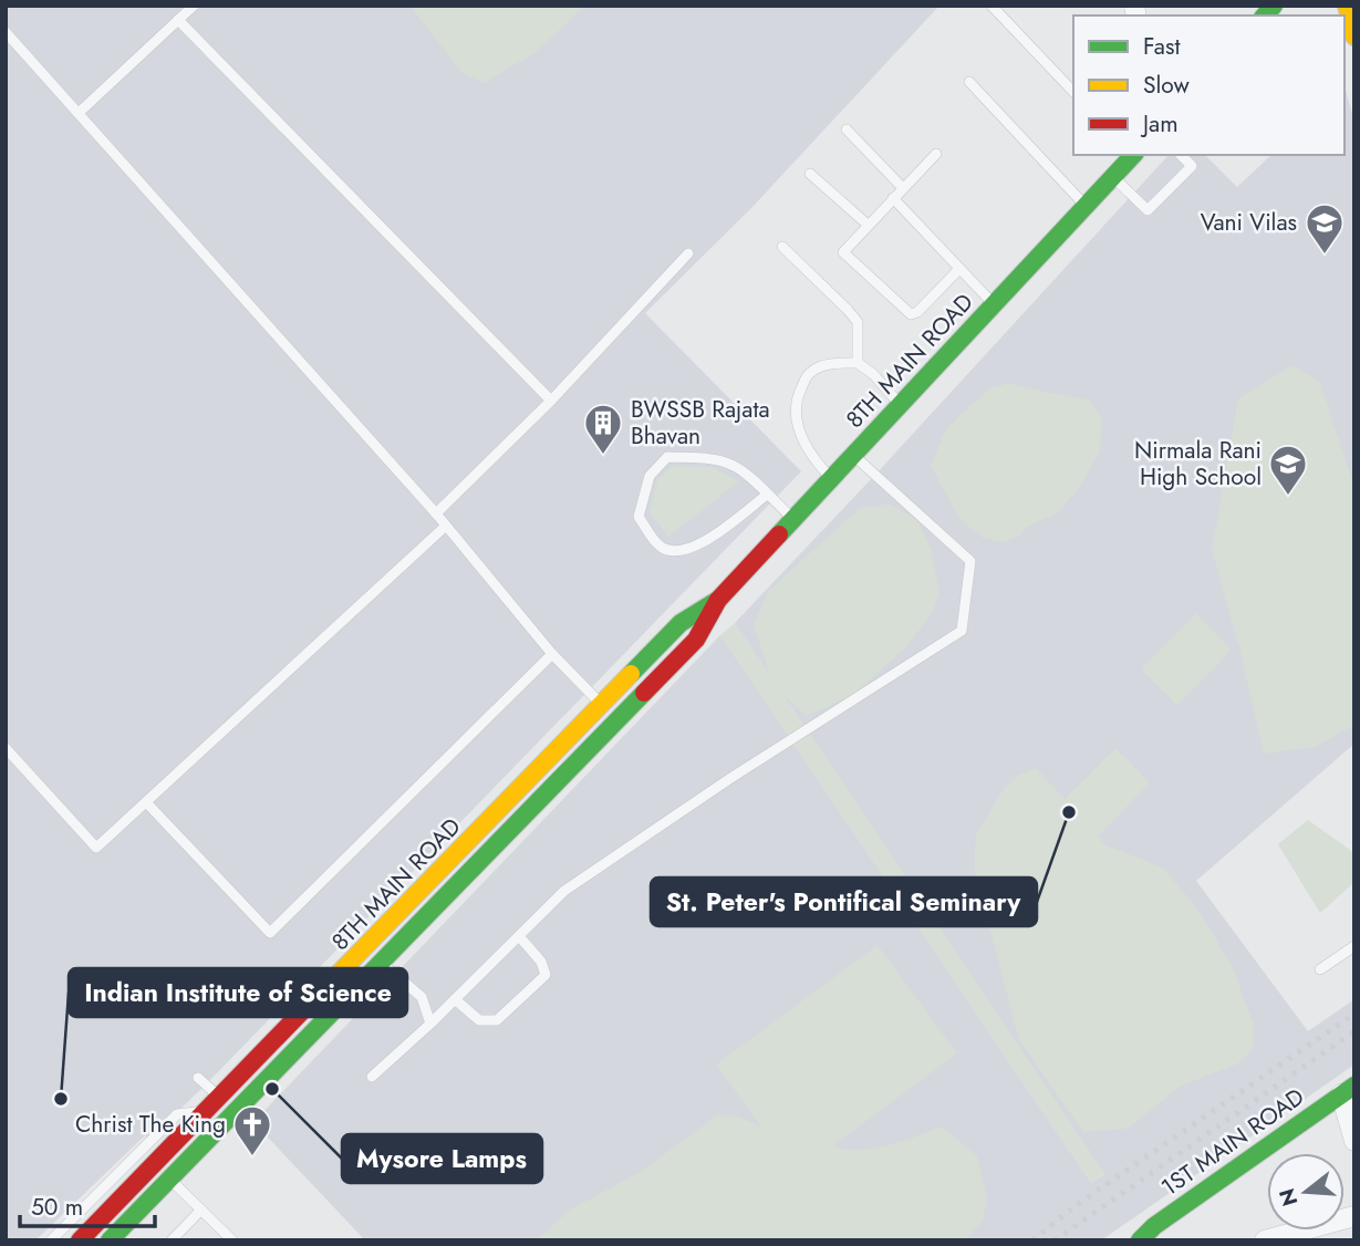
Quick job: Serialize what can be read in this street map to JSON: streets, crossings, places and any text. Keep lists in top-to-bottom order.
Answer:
{
  "streets": {
    "main road": ["8TH MAIN ROAD", "1ST MAIN ROAD"]
  },
  "places": {
    "school or university": ["Vani Vilas", "Nirmala Rani High School"],
    "building": ["BWSSB Rajata Bhavan"],
    "other": ["St. Peter's Pontifical Seminary", "Mysore Lamps", "Indian Institute of Science"],
    "church": ["Christ The King"]
  },
  "legend": ["Fast", "Slow", "Jam"],
  "scale_bar": "50 m",
  "north": "left"
}
